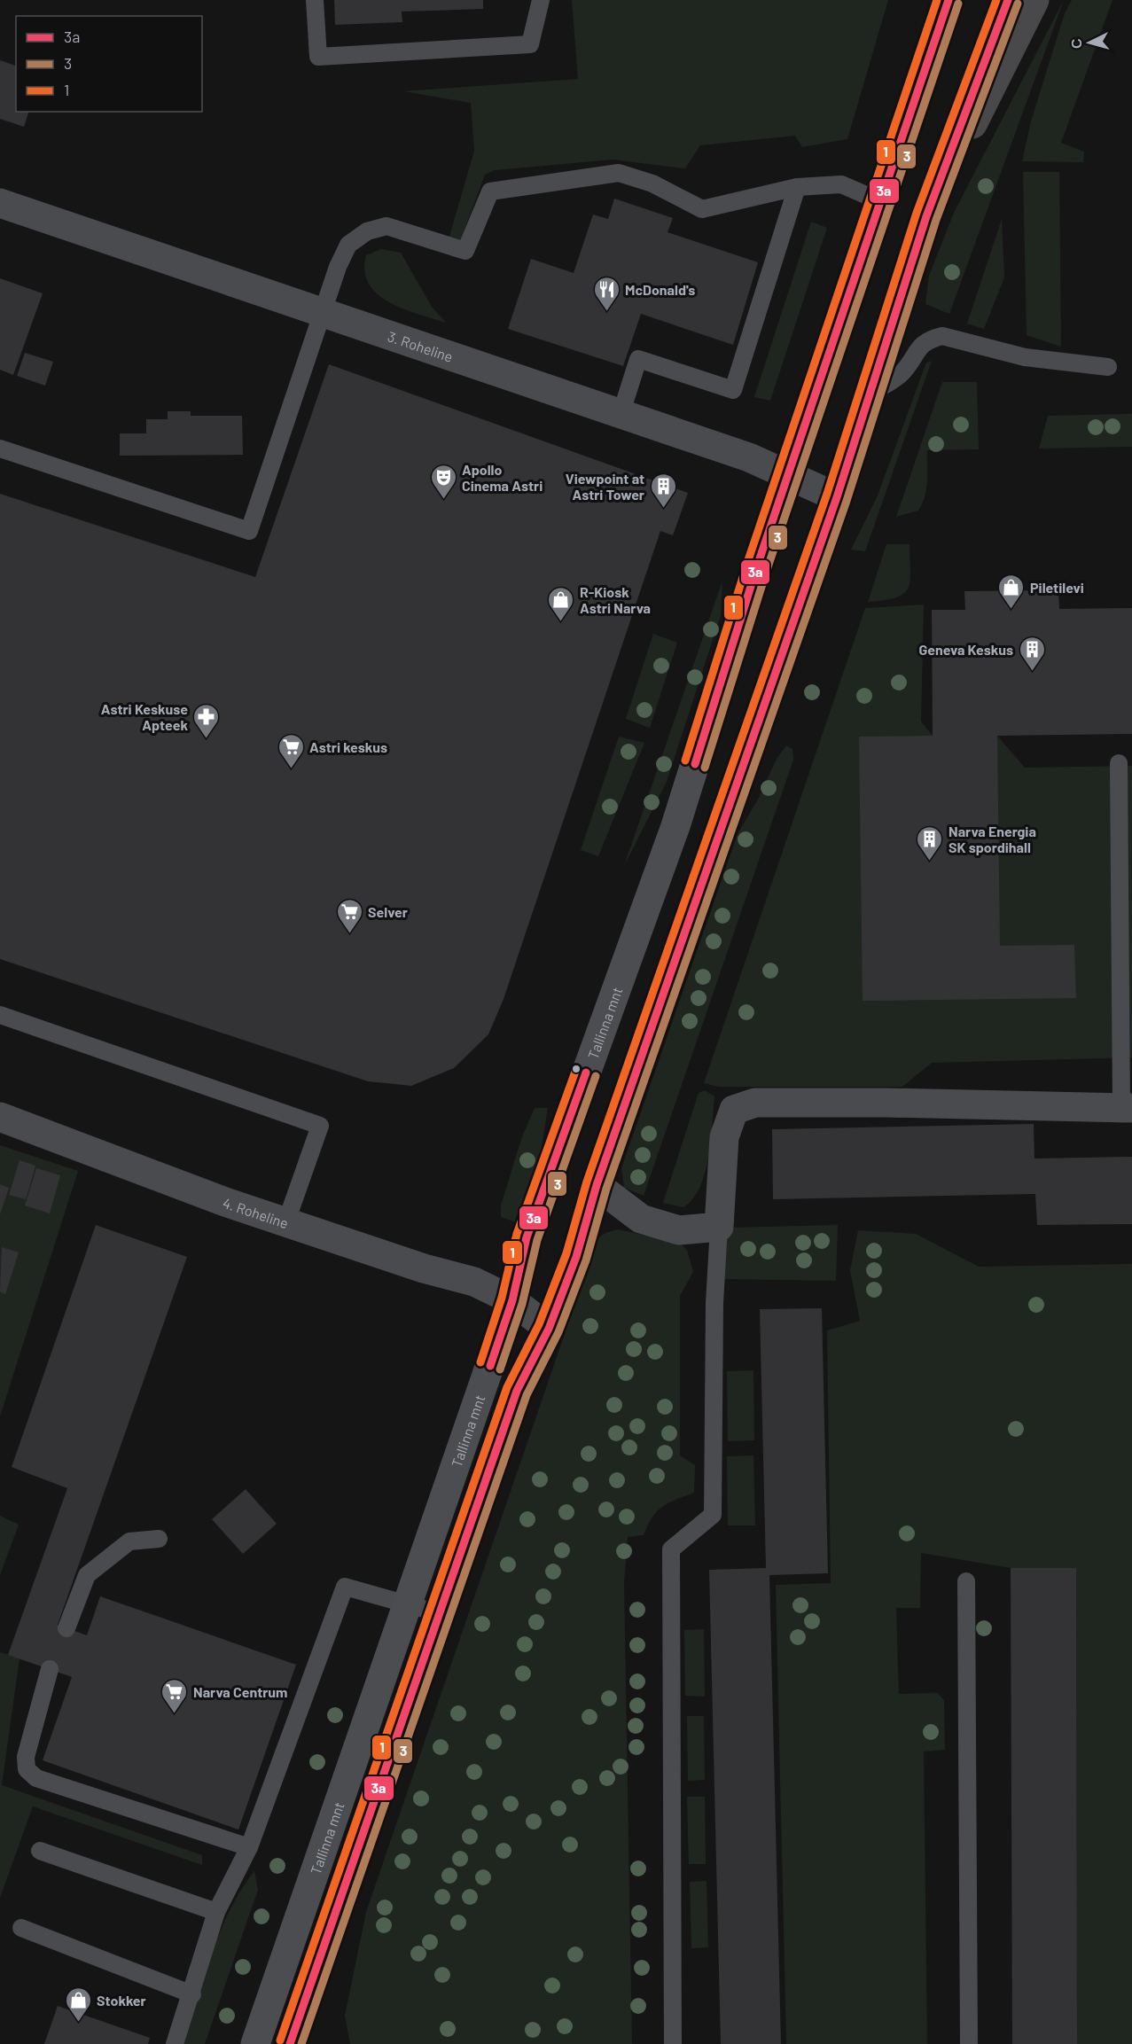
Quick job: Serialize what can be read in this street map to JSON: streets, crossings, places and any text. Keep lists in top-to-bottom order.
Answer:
{
  "streets": {
    "highway": ["Tallinna mnt"],
    "street": ["3. Roheline", "4. Roheline"]
  },
  "crossings": [
    ["3. Roheline", "Tallinna mnt"],
    ["Tallinna mnt", "4. Roheline"]
  ],
  "places": {
    "restaurant": ["McDonald's"],
    "theatre": ["Apollo Cinema Astri"],
    "building": ["Viewpoint at Astri Tower", "Geneva Keskus", "Narva Energia SK spordihall"],
    "shop": ["Piletilevi", "R-Kiosk Astri Narva", "Stokker"],
    "pharmacy": ["Astri Keskuse Apteek"],
    "supermarket": ["Astri keskus", "Selver", "Narva Centrum"]
  },
  "lines": ["transit line 3a", "transit line 1", "transit line 3"],
  "legend": ["3a", "3", "1"],
  "north": "left"
}
